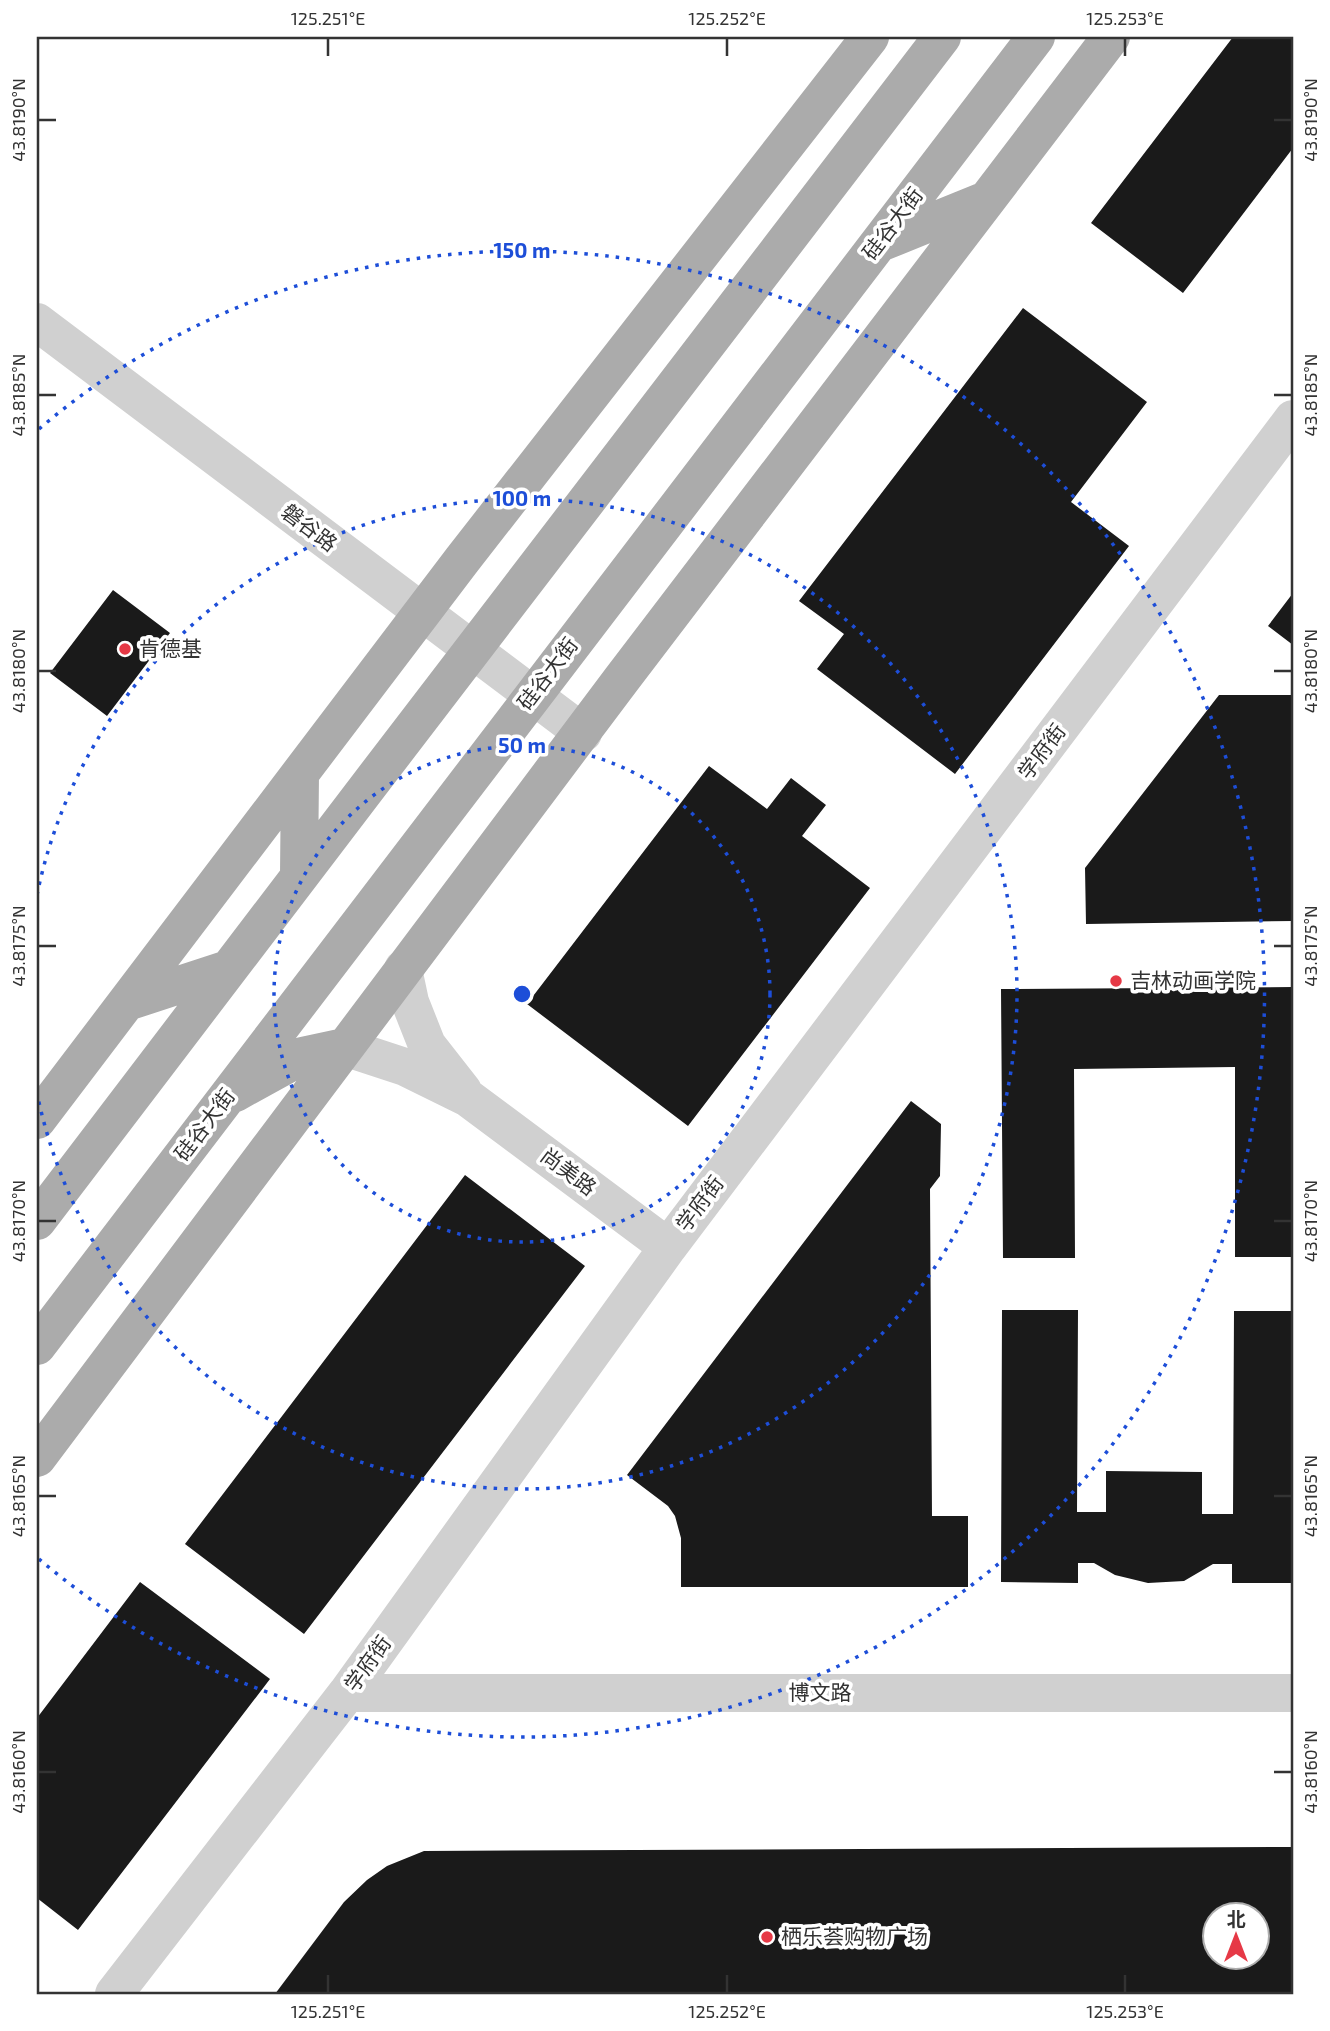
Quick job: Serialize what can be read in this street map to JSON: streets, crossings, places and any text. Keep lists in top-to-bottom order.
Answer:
{
  "streets": {
    "main road": ["硅谷大街"],
    "street": [
      "磐谷路",
      "学府街",
      "尚美路",
      "博文路"
    ]
  },
  "crossings": [
    ["硅谷大街", "磐谷路"],
    ["学府街", "尚美路"],
    ["学府街", "博文路"]
  ],
  "places": ["肯德基", "吉林动画学院", "栖乐荟购物广场"],
  "north": "top",
  "coordinates": [
    "125.251°E",
    "125.252°E",
    "125.253°E",
    "43.8190°N",
    "43.8185°N",
    "43.8180°N",
    "43.8175°N",
    "43.8170°N",
    "43.8165°N",
    "43.8160°N"
  ],
  "rings": ["150 m", "100 m", "50 m"]
}
